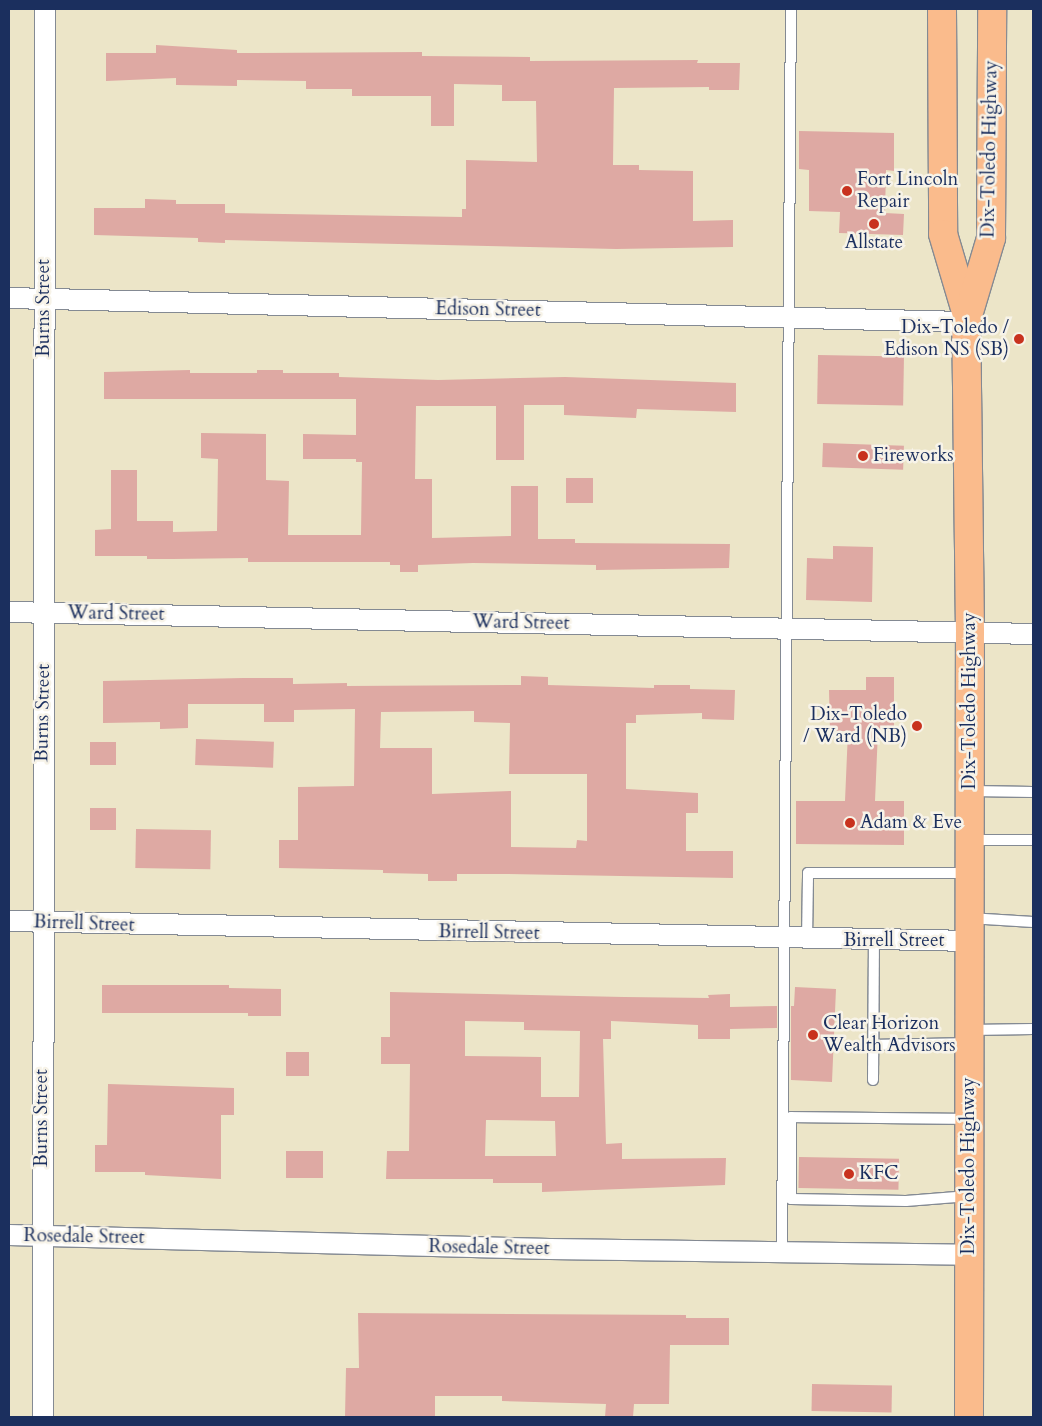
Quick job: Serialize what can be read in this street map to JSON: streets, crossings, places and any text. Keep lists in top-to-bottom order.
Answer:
{
  "streets": {
    "main road": ["Dix-Toledo Highway"],
    "street": [
      "Burns Street",
      "Edison Street",
      "Ward Street",
      "Birrell Street",
      "Rosedale Street"
    ]
  },
  "crossings": [
    ["Dix-Toledo Highway", "Edison Street"],
    ["Dix-Toledo Highway", "Ward Street"],
    ["Dix-Toledo Highway", "Birrell Street"],
    ["Dix-Toledo Highway", "Rosedale Street"],
    ["Burns Street", "Edison Street"],
    ["Burns Street", "Ward Street"],
    ["Burns Street", "Birrell Street"],
    ["Burns Street", "Rosedale Street"]
  ],
  "places": [
    "Fort Lincoln Repair",
    "Allstate",
    "Dix-Toledo / Edison NS (SB)",
    "Fireworks",
    "Dix-Toledo / Ward (NB)",
    "Adam & Eve",
    "Clear Horizon Wealth Advisors",
    "KFC"
  ]
}
